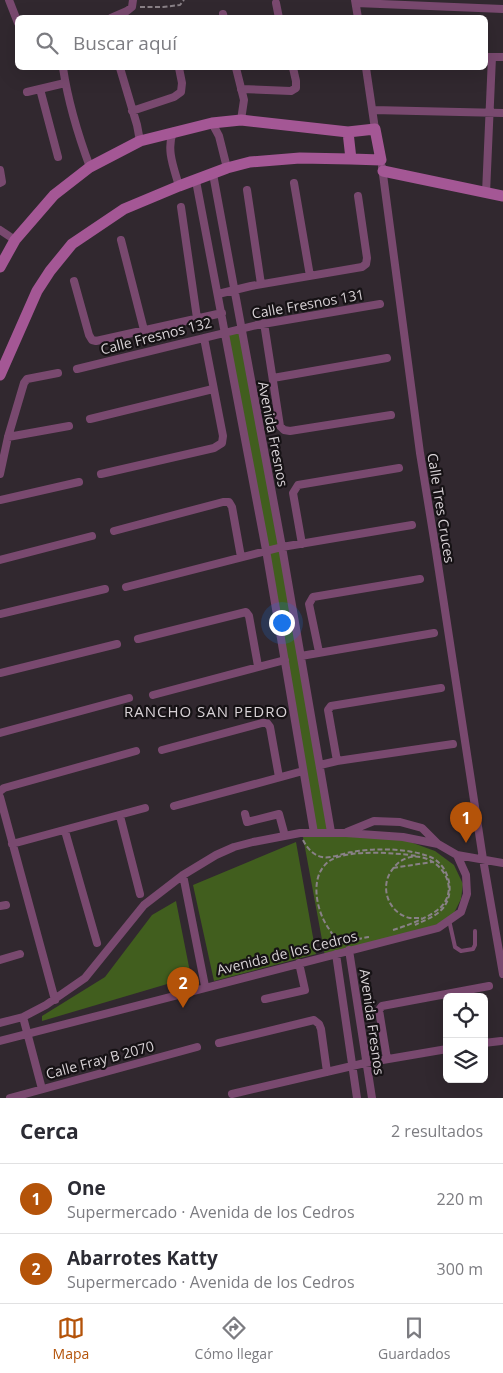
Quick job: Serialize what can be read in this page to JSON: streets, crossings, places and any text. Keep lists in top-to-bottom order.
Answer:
{
  "streets": {
    "street": [
      "Calle Fresnos 131",
      "Calle Fresnos 132",
      "Avenida Fresnos",
      "Calle Tres Cruces",
      "Avenida de los Cedros",
      "Calle Fray B 2070"
    ]
  },
  "crossings": [
    ["Calle Fresnos 131", "Calle Fresnos 132"],
    ["Calle Fresnos 131", "Avenida Fresnos"],
    ["Calle Fresnos 132", "Avenida Fresnos"],
    ["Avenida Fresnos", "Avenida de los Cedros"]
  ],
  "districts": ["RANCHO SAN PEDRO"],
  "page": {
    "search": "Buscar aquí",
    "pins": ["1", "2"],
    "heading": ["Cerca", "2 resultados"],
    "list": [
      {
        "mark": "1",
        "name": "One",
        "note": "Supermercado · Avenida de los Cedros",
        "value": "220 m"
      },
      {
        "mark": "2",
        "name": "Abarrotes Katty",
        "note": "Supermercado · Avenida de los Cedros",
        "value": "300 m"
      }
    ],
    "nav": ["Mapa", "Cómo llegar", "Guardados"]
  }
}
